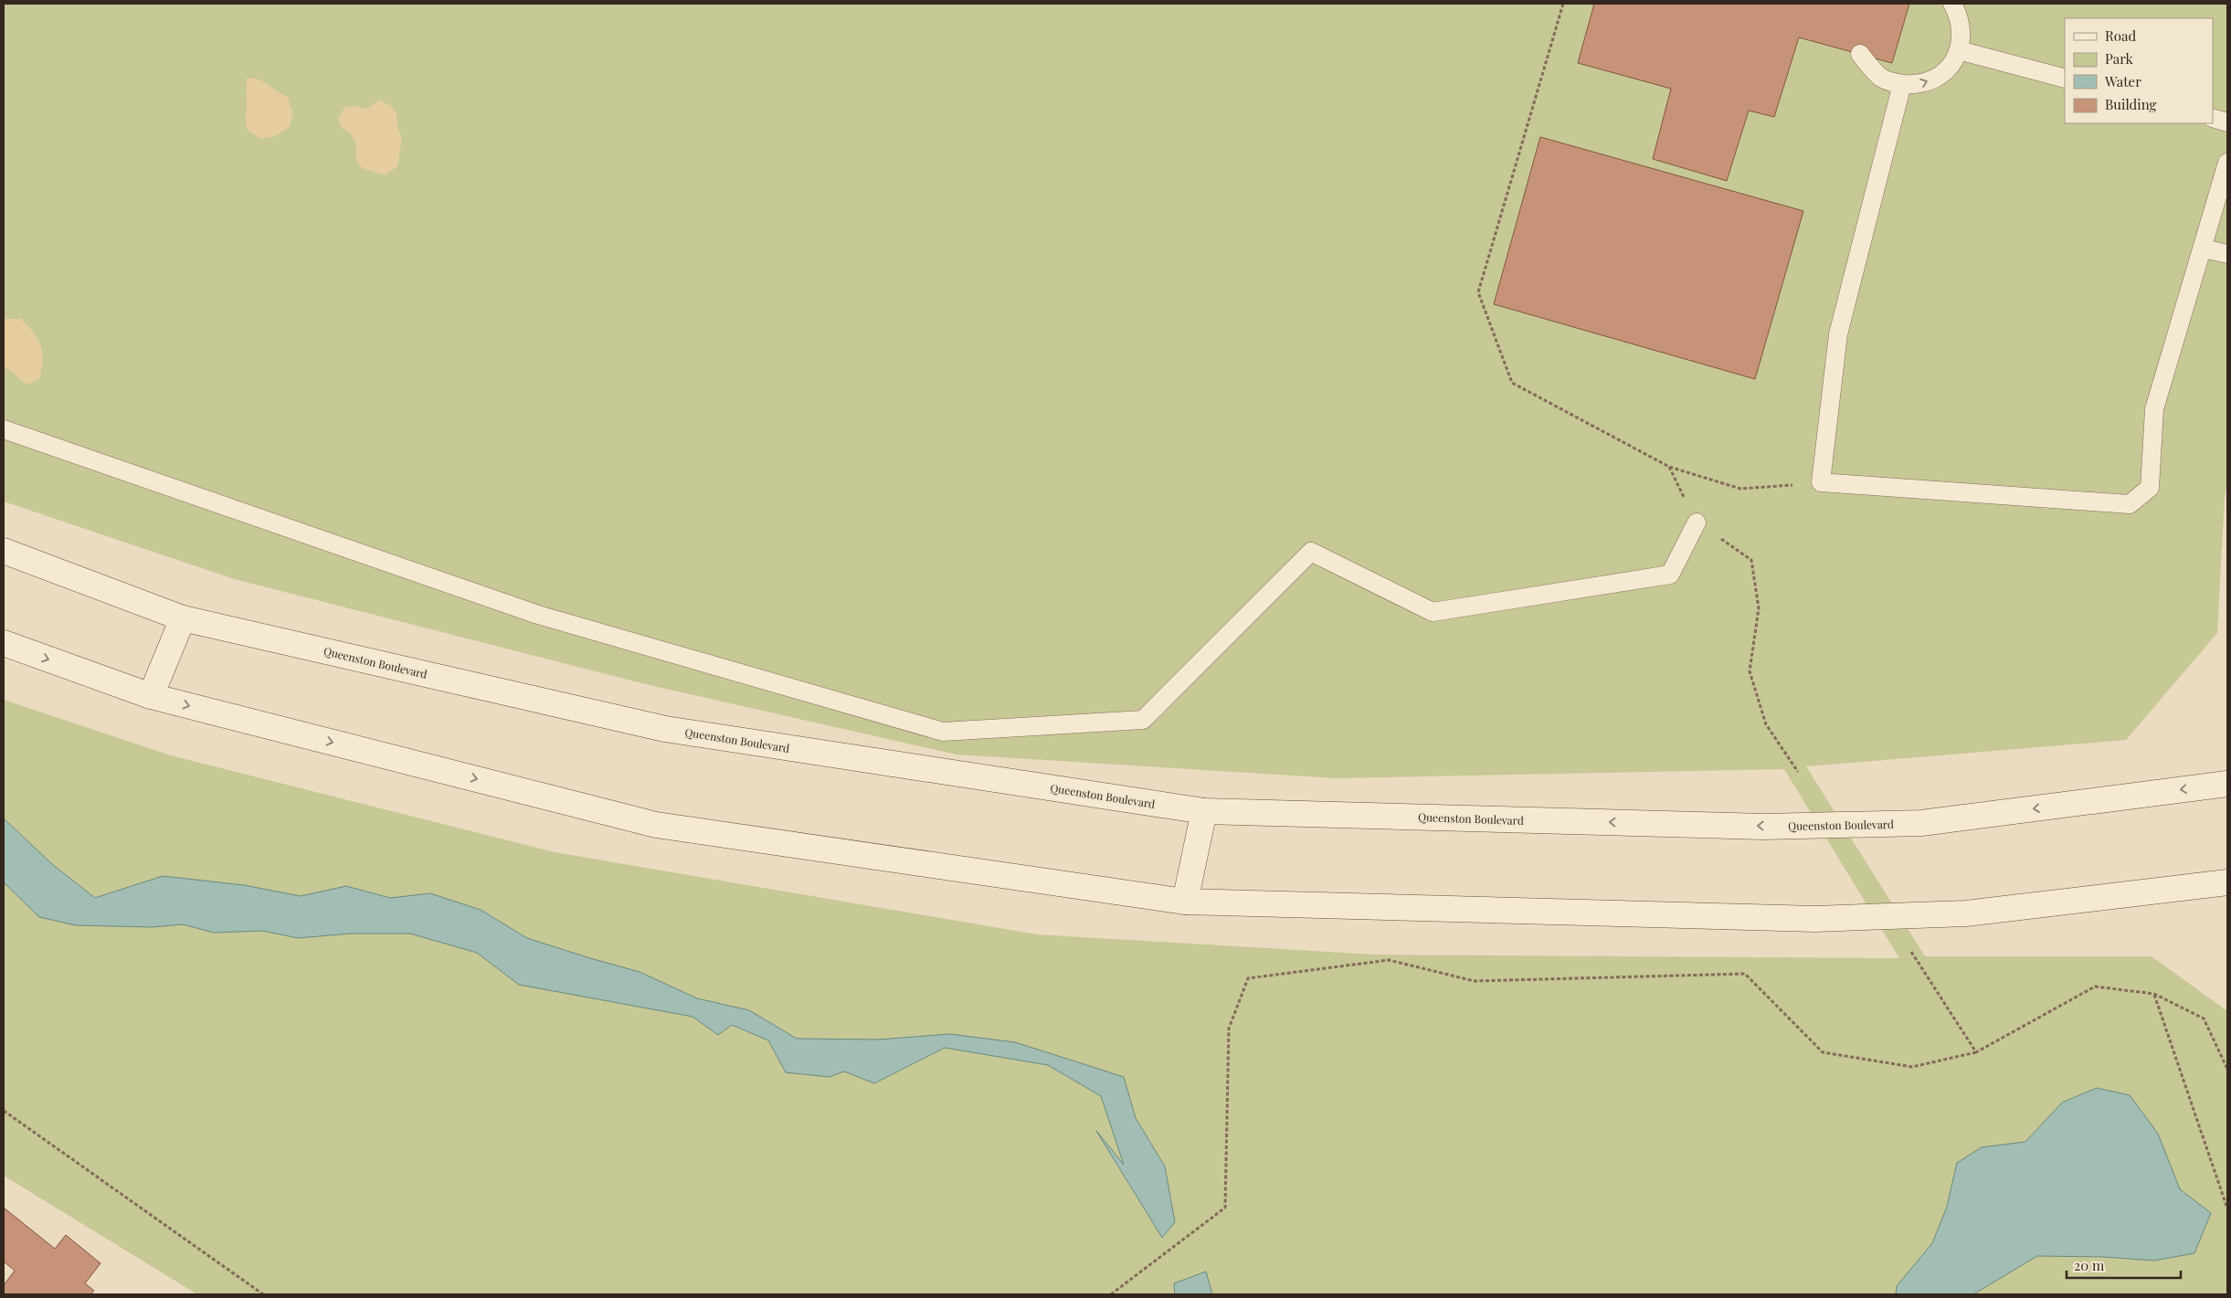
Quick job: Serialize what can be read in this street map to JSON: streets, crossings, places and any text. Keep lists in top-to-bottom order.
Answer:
{
  "streets": {
    "main road": ["Queenston Boulevard"]
  },
  "legend": [
    "Road",
    "Park",
    "Water",
    "Building"
  ],
  "scale_bar": "20 m"
}
